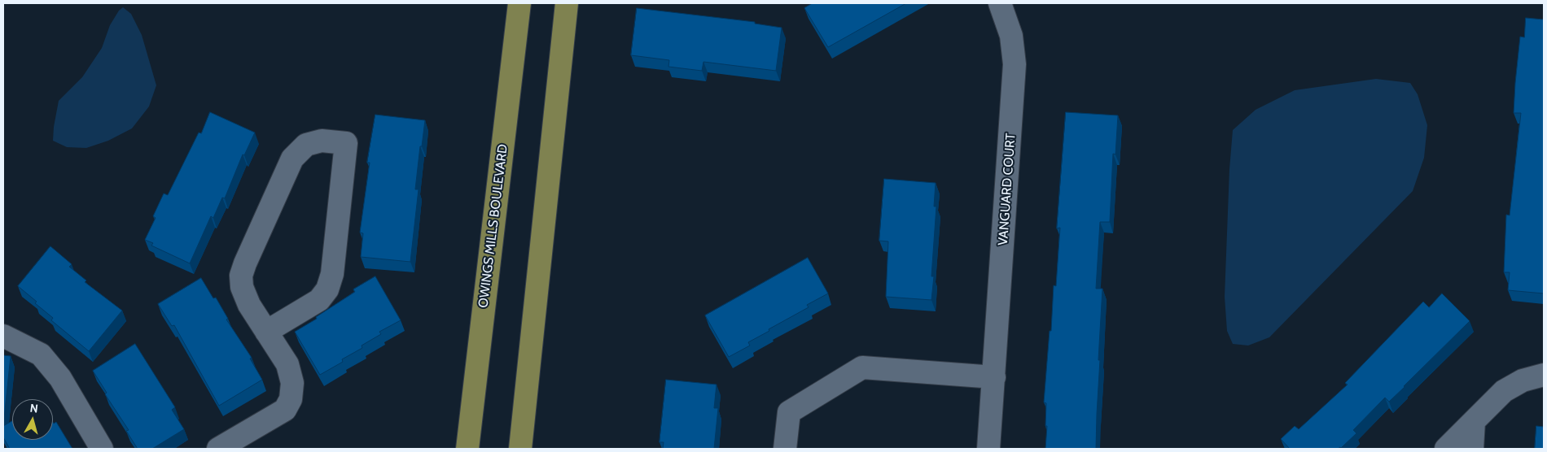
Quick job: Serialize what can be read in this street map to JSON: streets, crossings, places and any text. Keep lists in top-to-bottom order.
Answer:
{
  "streets": {
    "main road": ["OWINGS MILLS BOULEVARD"],
    "street": ["VANGUARD COURT"]
  },
  "north": "top"
}
